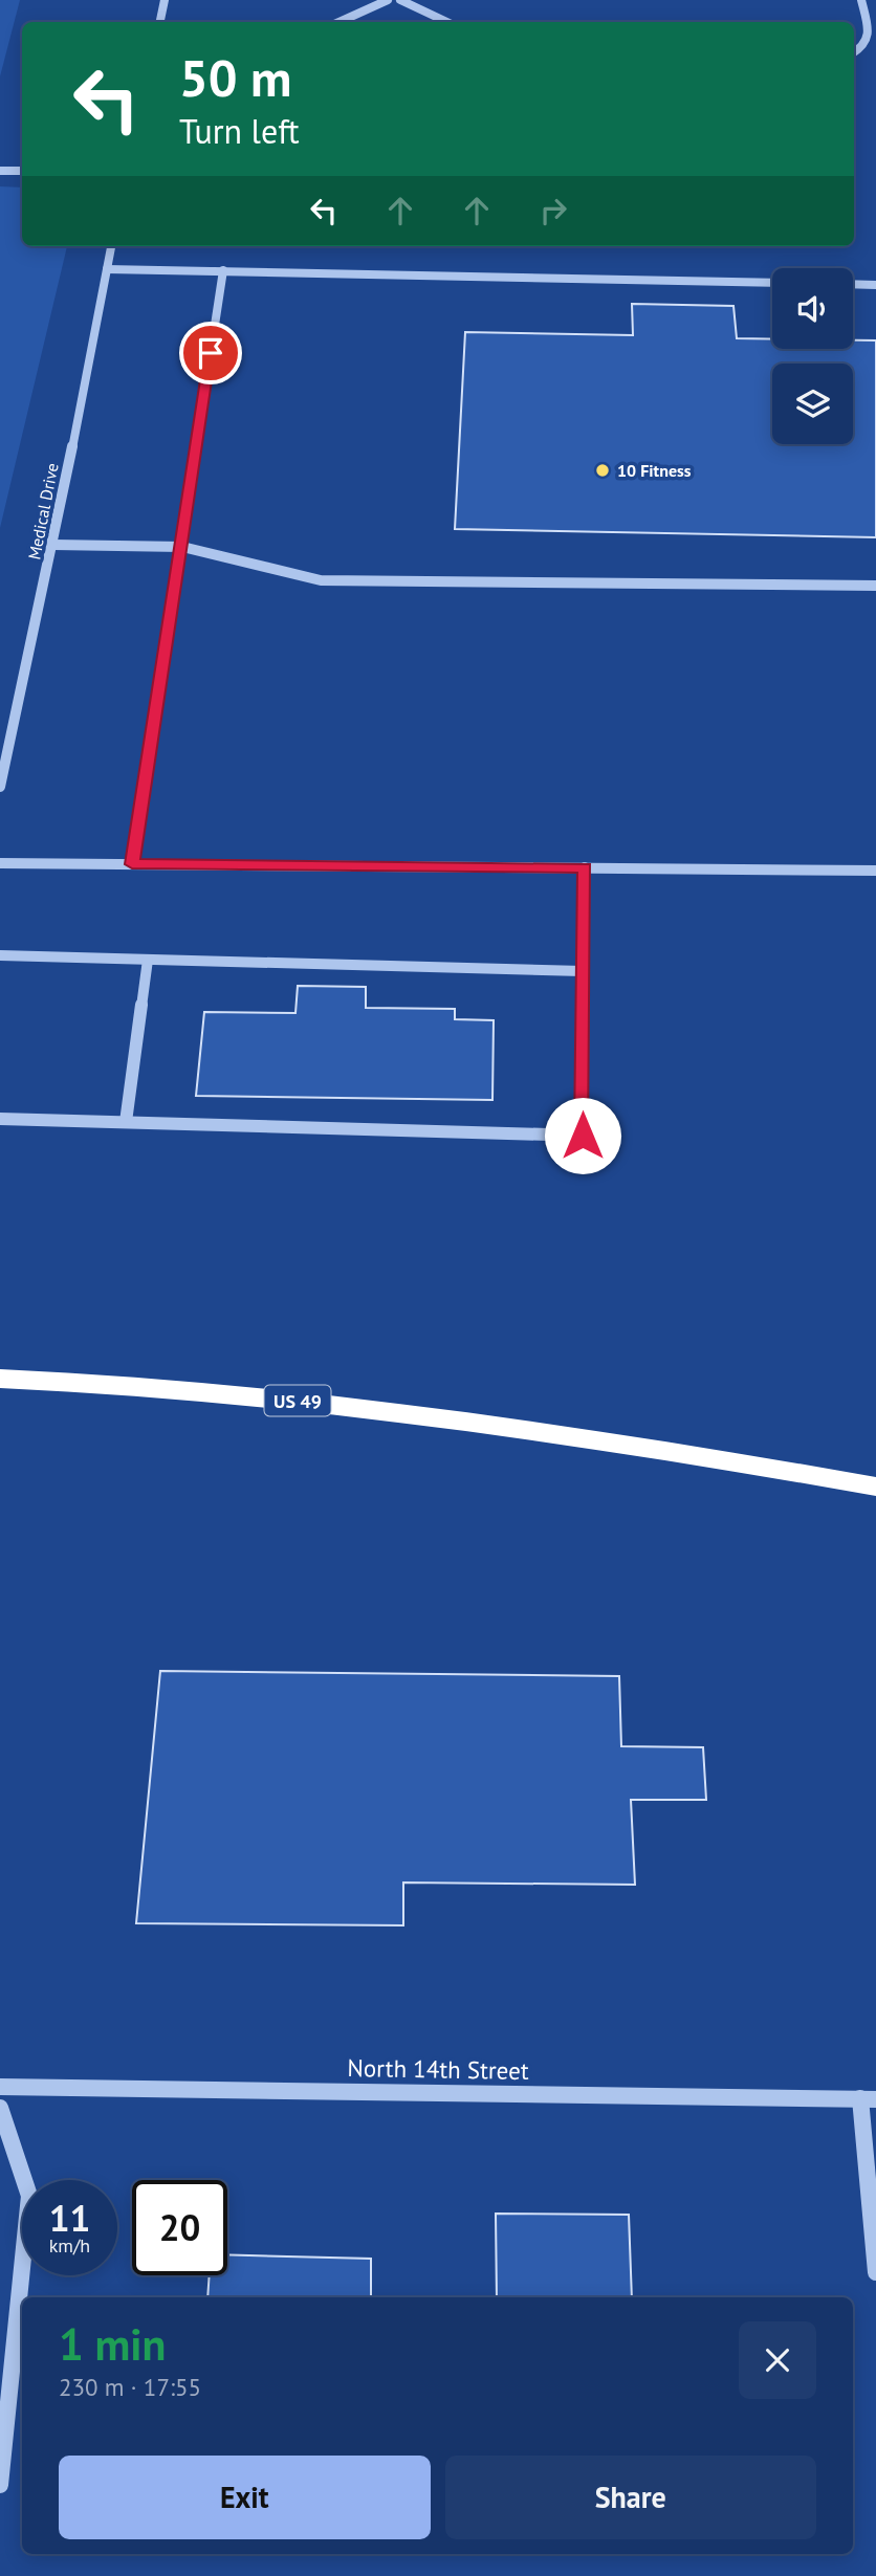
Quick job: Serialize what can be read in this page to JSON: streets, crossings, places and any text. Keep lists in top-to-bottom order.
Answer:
{
  "streets": {
    "highway": ["US 49"],
    "street": ["Medical Drive", "North 14th Street"]
  },
  "places": ["10 Fitness"],
  "page": {
    "turn": ["50 m", "Turn left"],
    "speed": "11 km/h",
    "limit": "20",
    "heading": ["1 min", "230 m · 17:55"],
    "buttons": ["Exit", "Share"]
  }
}
